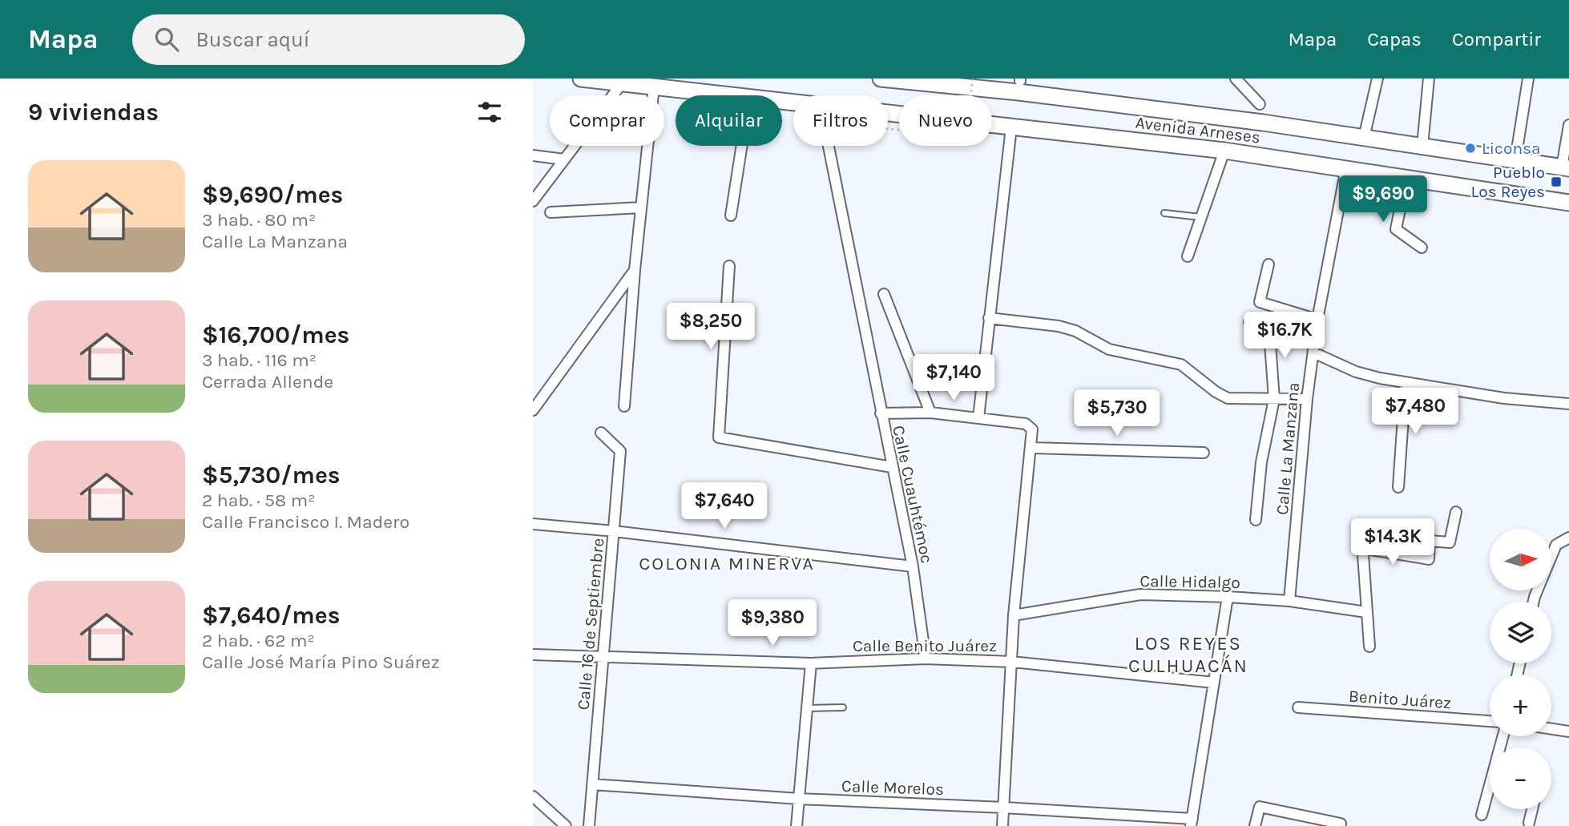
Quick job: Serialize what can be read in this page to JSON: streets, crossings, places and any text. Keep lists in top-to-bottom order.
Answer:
{
  "streets": {
    "main road": ["Avenida Arneses"],
    "street": [
      "Calle La Manzana",
      "Calle Cuauhtémoc",
      "Calle Hidalgo",
      "Calle 16 de Septiembre",
      "Calle Benito Juárez",
      "Benito Juárez",
      "Calle Morelos"
    ]
  },
  "crossings": [
    ["Avenida Arneses", "Calle La Manzana"],
    ["Calle La Manzana", "Calle Hidalgo"],
    ["Calle Cuauhtémoc", "Calle Benito Juárez"],
    ["Calle 16 de Septiembre", "Calle Benito Juárez"],
    ["Calle 16 de Septiembre", "Calle Morelos"]
  ],
  "districts": ["COLONIA MINERVA", "LOS REYES CULHUACÁN"],
  "places": {
    "other": ["Liconsa"],
    "transit": ["Pueblo Los Reyes"]
  },
  "north": "right",
  "page": {
    "header": "Mapa",
    "search": "Buscar aquí",
    "nav": ["Mapa", "Capas", "Compartir"],
    "heading": "9 viviendas",
    "chip": [
      "Comprar",
      "Alquilar",
      "Filtros",
      "Nuevo"
    ],
    "list": [
      {
        "name": "$9,690/mes",
        "note": "3 hab. · 80 m² · Calle La Manzana"
      },
      {
        "name": "$16,700/mes",
        "note": "3 hab. · 116 m² · Cerrada Allende"
      },
      {
        "name": "$5,730/mes",
        "note": "2 hab. · 58 m² · Calle Francisco I. Madero"
      },
      {
        "name": "$7,640/mes",
        "note": "2 hab. · 62 m² · Calle José María Pino Suárez"
      }
    ],
    "price": [
      "$9,690",
      "$8,250",
      "$16.7K",
      "$7,140",
      "$7,480",
      "$5,730",
      "$7,640",
      "$14.3K",
      "$9,380"
    ],
    "map_buttons": ["+", "−"]
  }
}
